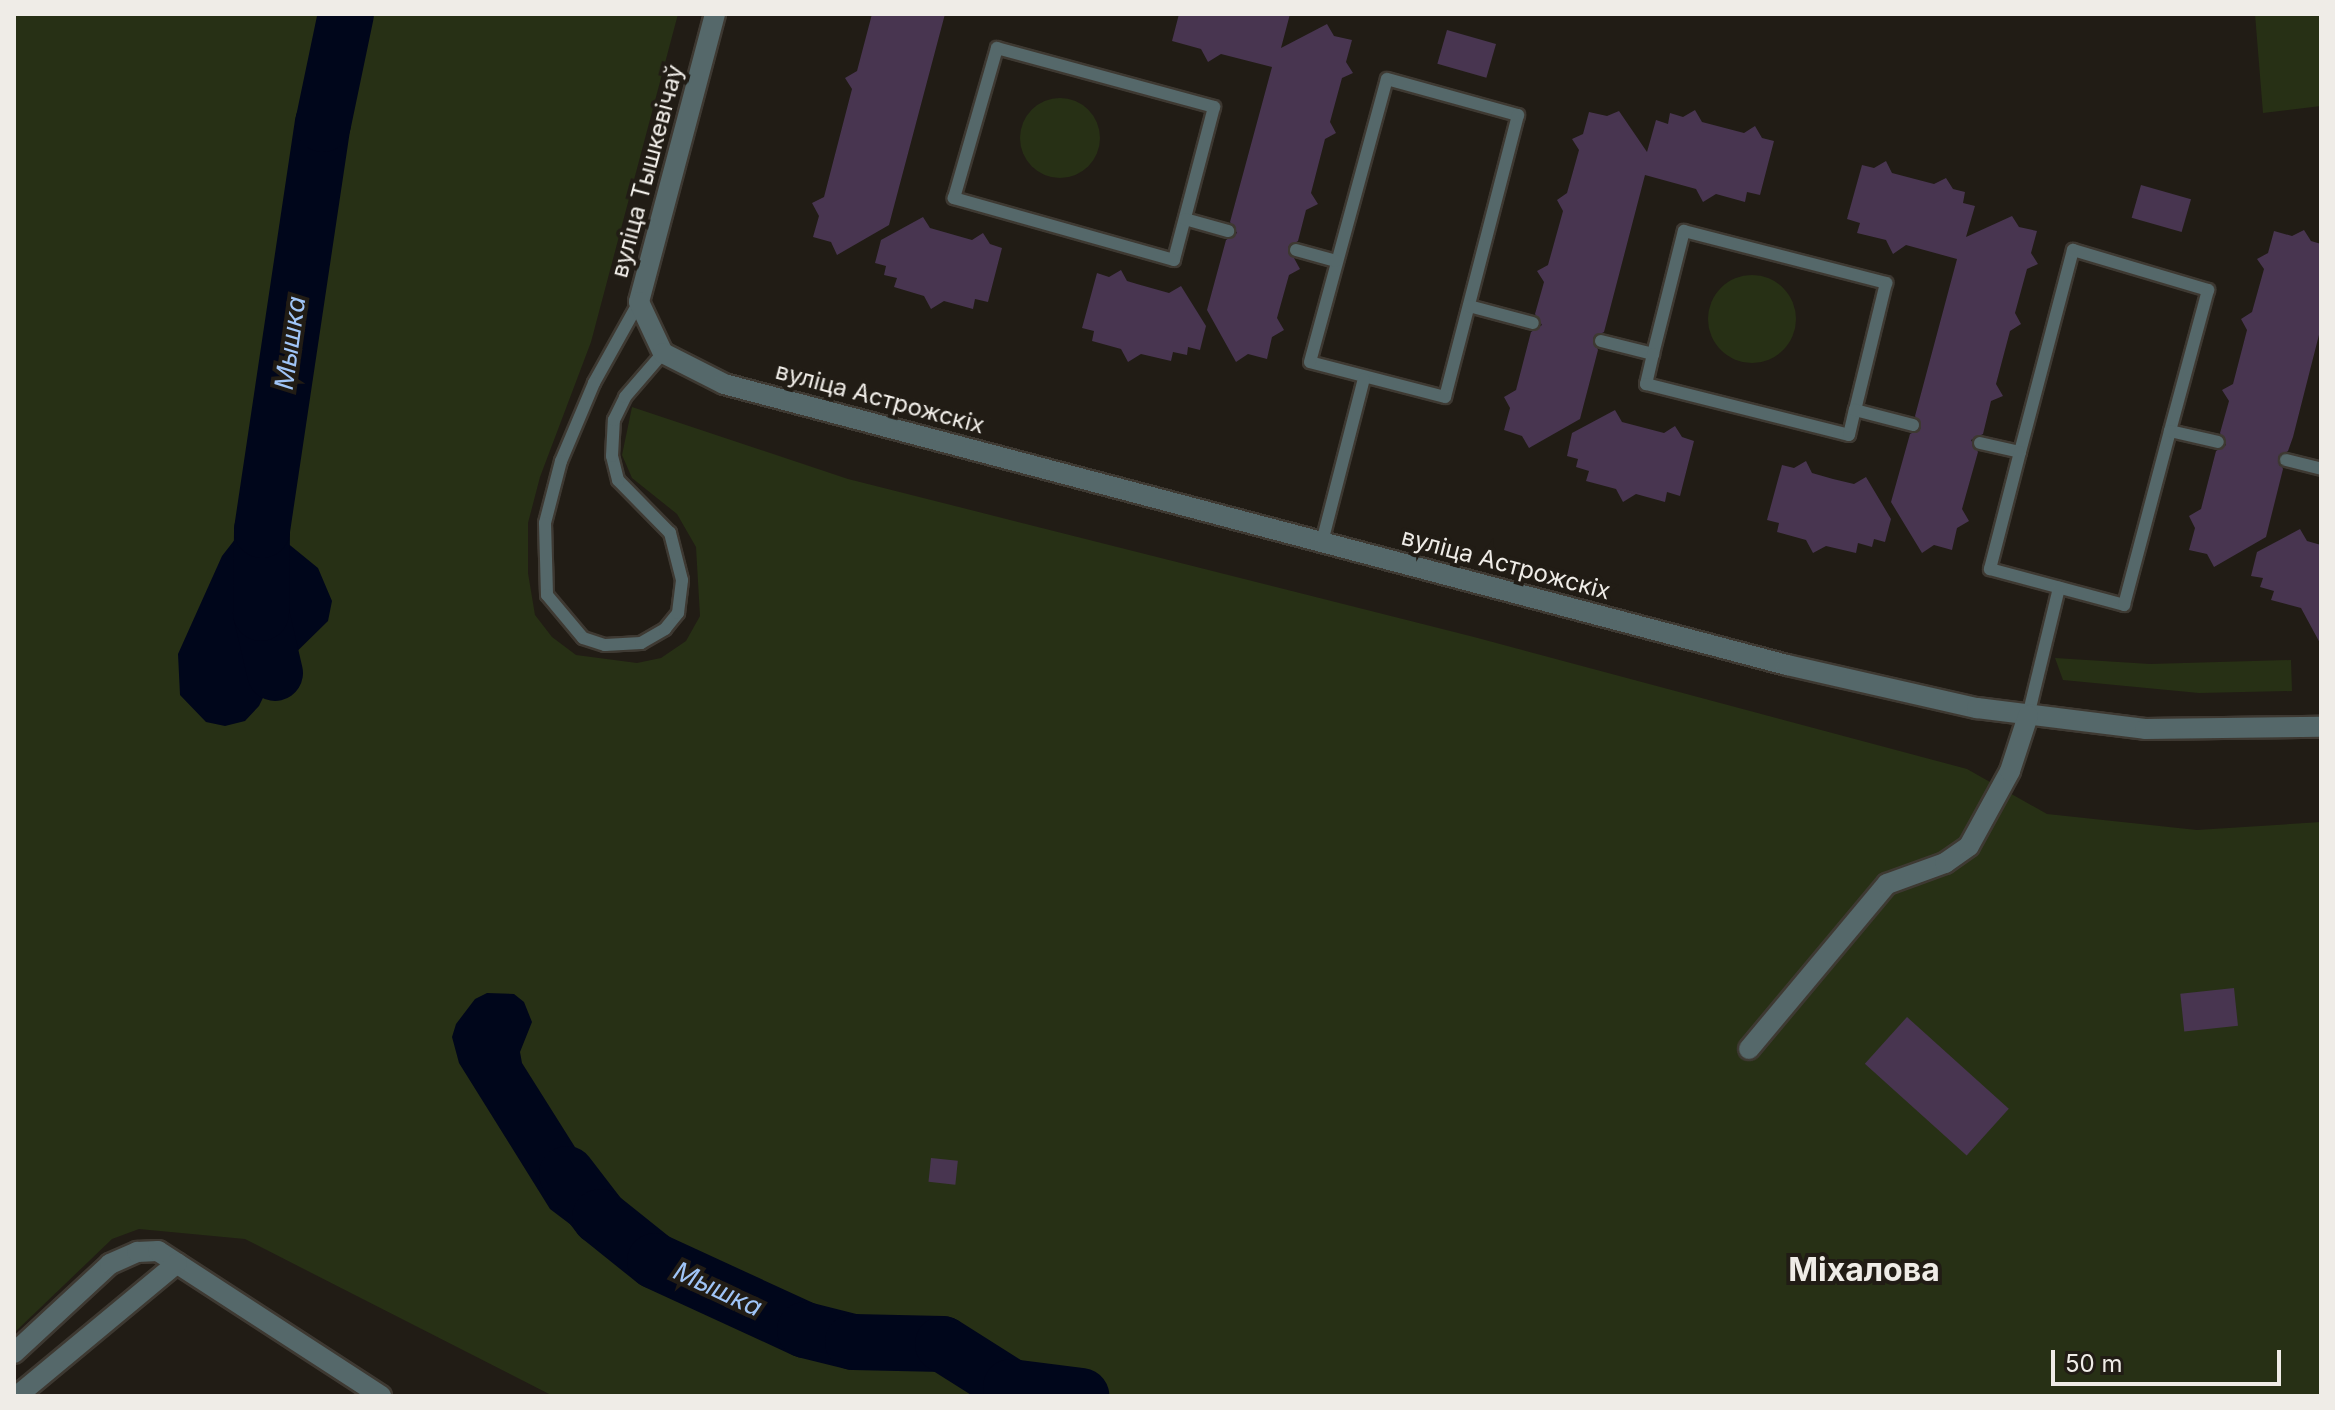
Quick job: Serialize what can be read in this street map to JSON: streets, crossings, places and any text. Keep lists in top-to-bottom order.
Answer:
{
  "streets": {
    "street": ["вуліца Тышкевічаў", "вуліца Астрожскіх"]
  },
  "crossings": [
    ["вуліца Тышкевічаў", "вуліца Астрожскіх"]
  ],
  "districts": ["Міхалова"],
  "water": ["Мышка"],
  "scale_bar": "50 m"
}
